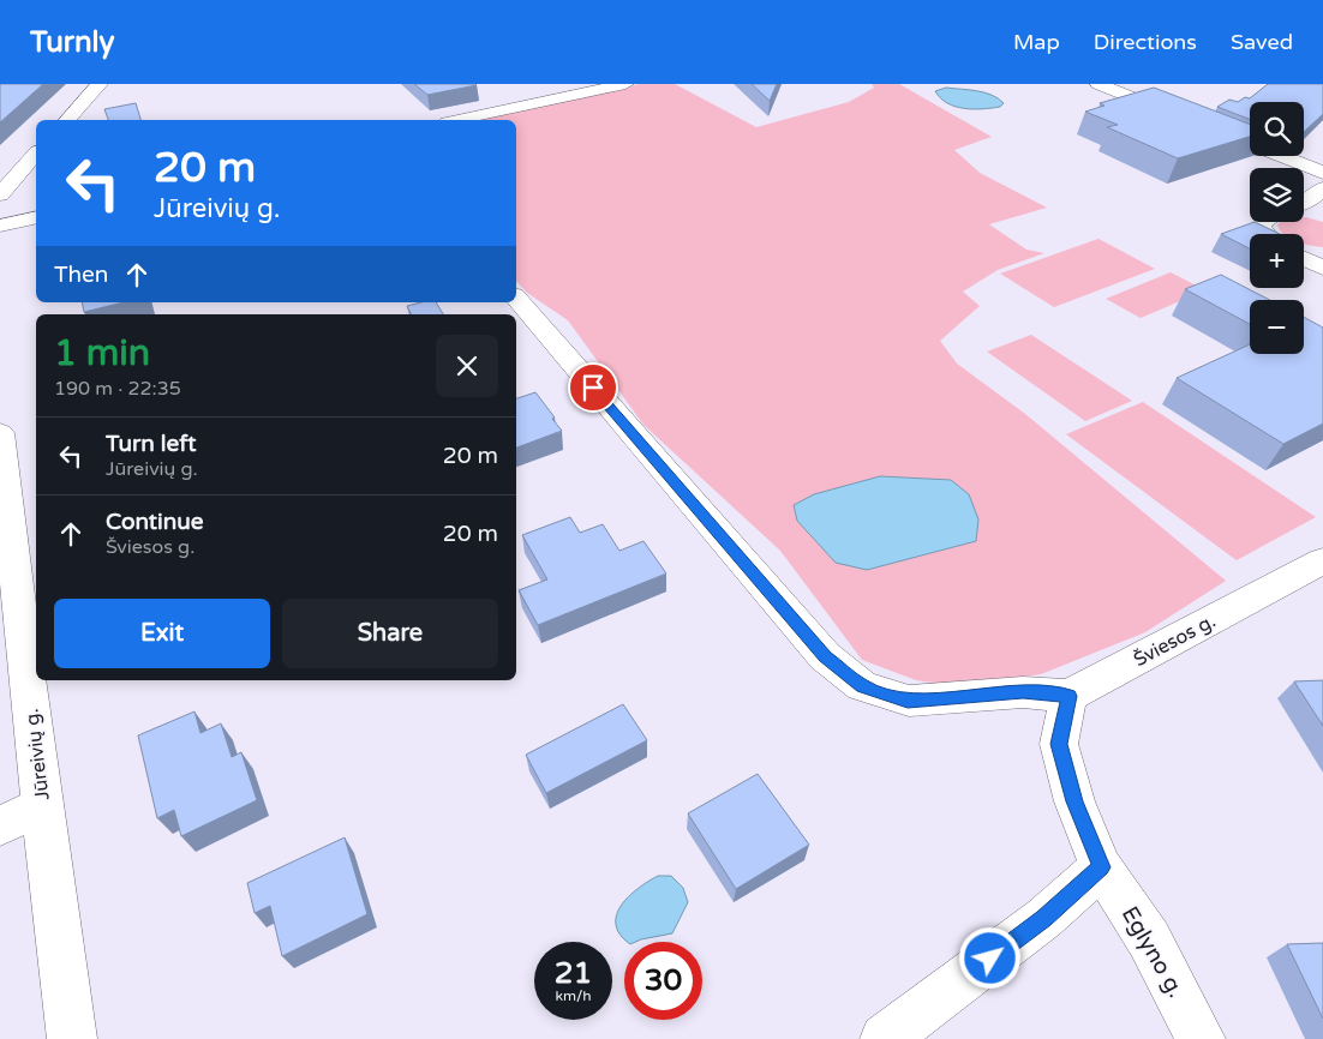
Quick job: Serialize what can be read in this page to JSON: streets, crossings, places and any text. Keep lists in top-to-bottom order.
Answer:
{
  "streets": {
    "street": ["Šviesos g.", "Jūreivių g.", "Eglyno g."]
  },
  "page": {
    "header": "Turnly",
    "nav": ["Map", "Directions", "Saved"],
    "map_buttons": ["+", "−"],
    "turn": ["20 m", "Jūreivių g."],
    "then": "Then",
    "heading": ["1 min", "190 m · 22:35"],
    "list": [
      {
        "name": "Turn left",
        "note": "Jūreivių g.",
        "value": "20 m"
      },
      {
        "name": "Continue",
        "note": "Šviesos g.",
        "value": "20 m"
      }
    ],
    "buttons": ["Exit", "Share"],
    "speed": "21 km/h",
    "limit": "30"
  }
}
